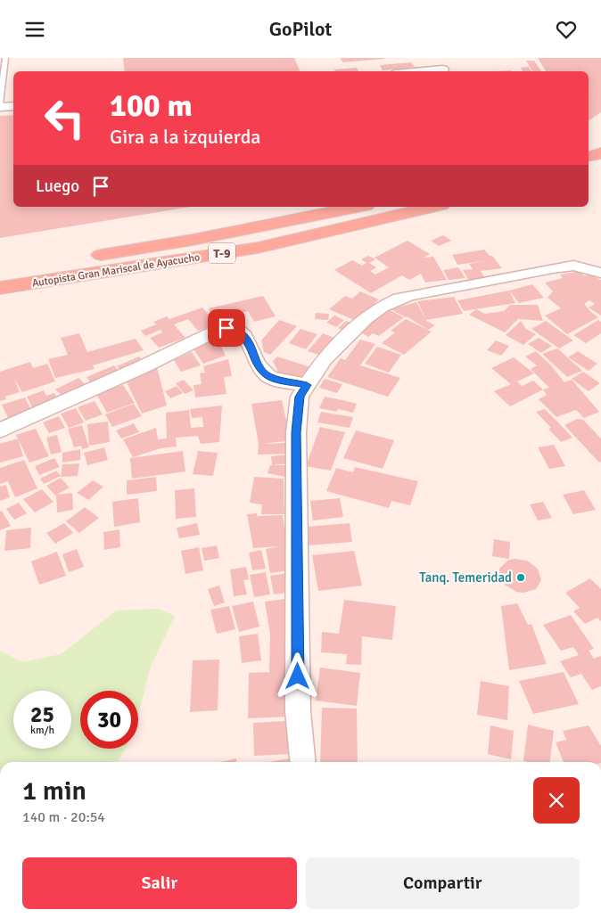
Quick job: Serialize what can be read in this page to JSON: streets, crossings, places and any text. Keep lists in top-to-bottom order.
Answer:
{
  "streets": {
    "highway": ["T-9", "Autopista Gran Mariscal de Ayacucho"]
  },
  "places": ["Tanq. Temeridad"],
  "page": {
    "header": "GoPilot",
    "turn": ["100 m", "Gira a la izquierda"],
    "then": "Luego",
    "speed": "25 km/h",
    "limit": "30",
    "heading": ["1 min", "140 m · 20:54"],
    "buttons": ["Salir", "Compartir"]
  }
}
